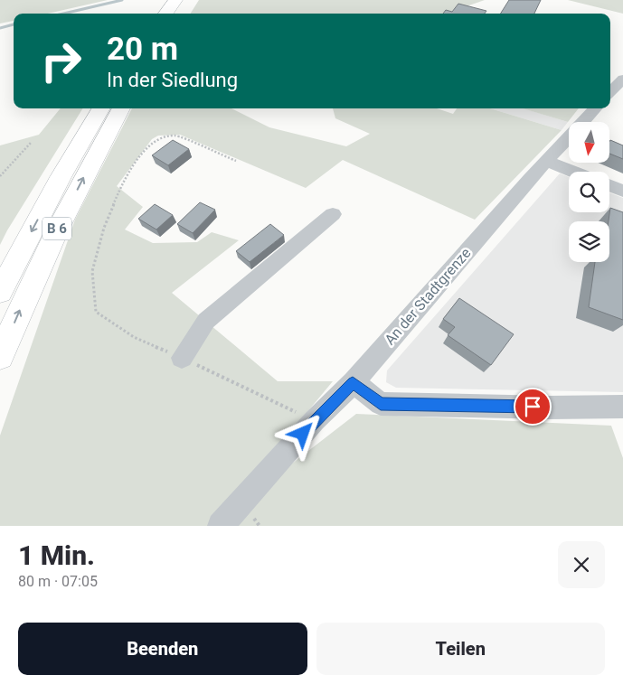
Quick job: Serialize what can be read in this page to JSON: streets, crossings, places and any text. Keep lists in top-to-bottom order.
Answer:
{
  "streets": {
    "highway": ["B 6"],
    "street": ["An der Stadtgrenze"]
  },
  "north": "bottom",
  "page": {
    "turn": ["20 m", "In der Siedlung"],
    "heading": ["1 Min.", "80 m · 07:05"],
    "buttons": ["Beenden", "Teilen"]
  }
}
